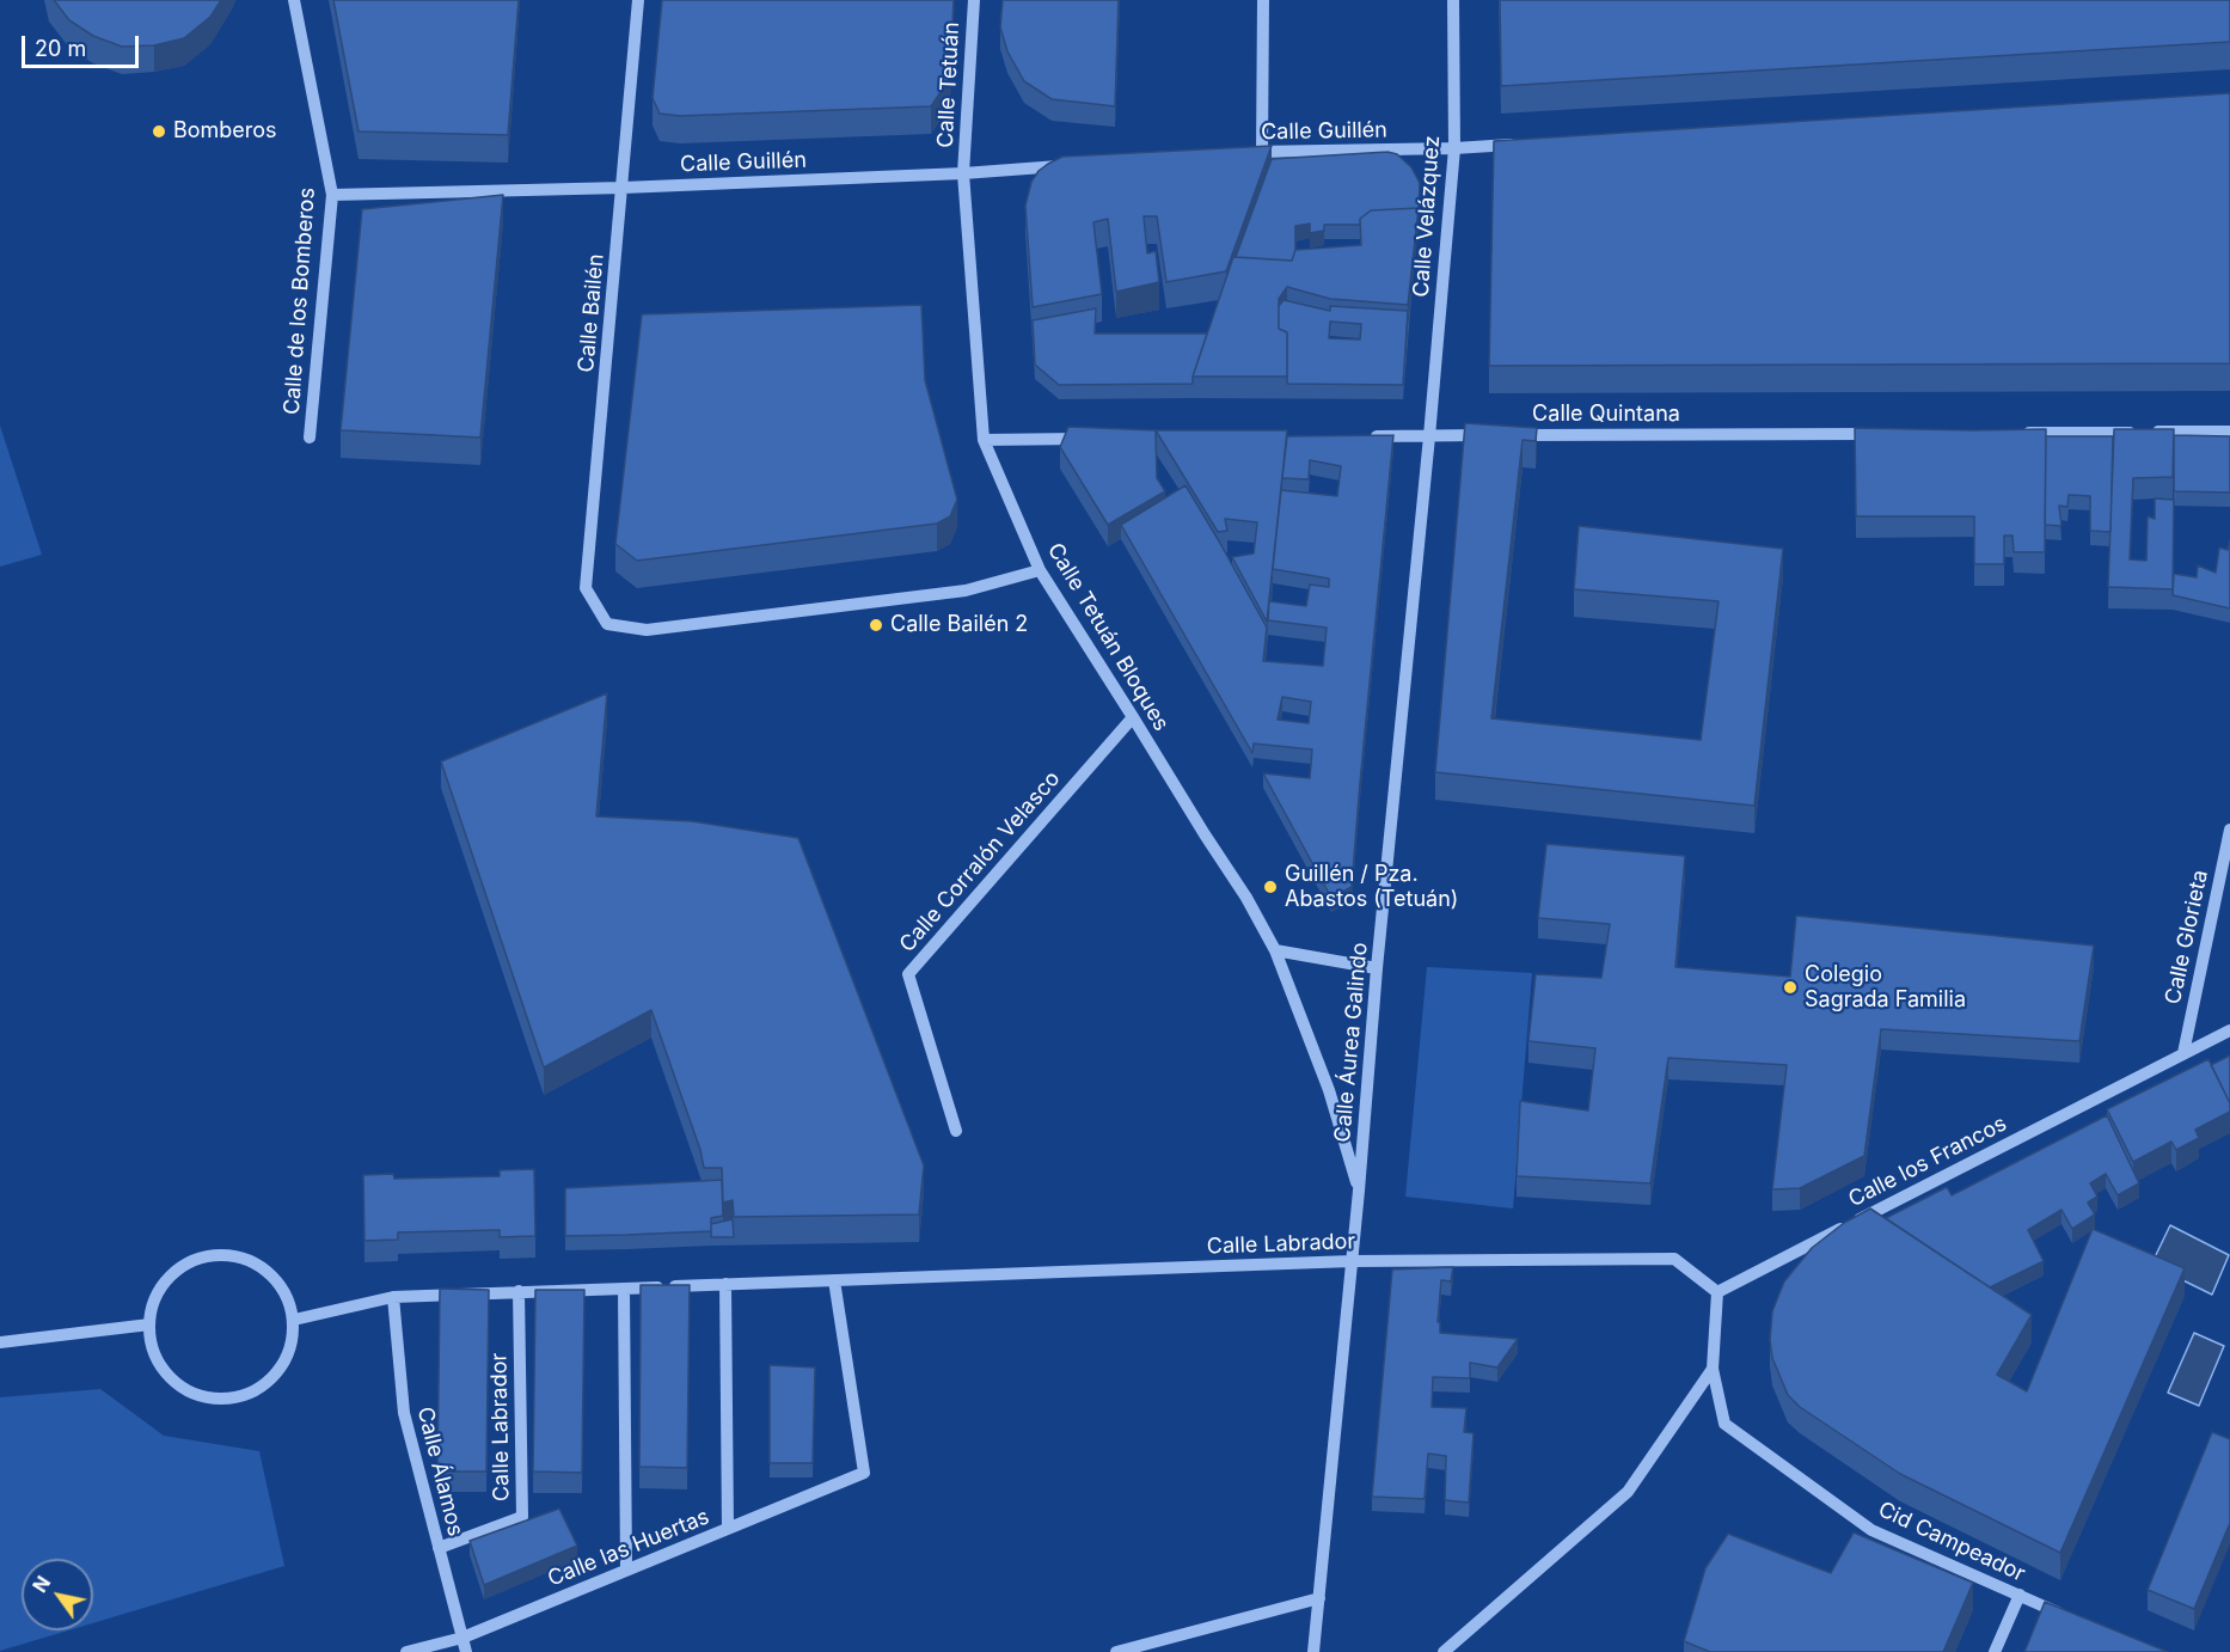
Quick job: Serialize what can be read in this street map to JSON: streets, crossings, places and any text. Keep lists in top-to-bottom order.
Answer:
{
  "streets": {
    "street": [
      "Calle Tetuán",
      "Calle Guillén",
      "Calle Velázquez",
      "Calle de los Bomberos",
      "Calle Bailén",
      "Calle Quintana",
      "Calle Tetuán Bloques",
      "Calle Corralón Velasco",
      "Calle Glorieta",
      "Calle Áurea Galindo",
      "Calle los Francos",
      "Calle Labrador",
      "Calle Álamos",
      "Cid Campeador",
      "Calle las Huertas"
    ]
  },
  "crossings": [
    ["Calle Tetuán", "Calle Guillén"],
    ["Calle Tetuán", "Calle Tetuán Bloques"],
    ["Calle Guillén", "Calle Velázquez"],
    ["Calle Guillén", "Calle de los Bomberos"],
    ["Calle Guillén", "Calle Bailén"],
    ["Calle Guillén", "Calle Tetuán Bloques"],
    ["Calle Velázquez", "Calle Quintana"],
    ["Calle Velázquez", "Calle Áurea Galindo"],
    ["Calle Bailén", "Calle Tetuán Bloques"],
    ["Calle Quintana", "Calle Áurea Galindo"],
    ["Calle Tetuán Bloques", "Calle Corralón Velasco"],
    ["Calle Tetuán Bloques", "Calle Áurea Galindo"],
    ["Calle Glorieta", "Calle los Francos"],
    ["Calle Áurea Galindo", "Calle Labrador"],
    ["Calle los Francos", "Calle Labrador"],
    ["Calle Labrador", "Calle Álamos"],
    ["Calle Labrador", "Calle las Huertas"],
    ["Calle Álamos", "Calle las Huertas"]
  ],
  "places": [
    "Bomberos",
    "Calle Bailén 2",
    "Guillén / Pza. Abastos (Tetuán)",
    "Colegio Sagrada Familia"
  ],
  "scale_bar": "20 m",
  "north": "top left"
}
